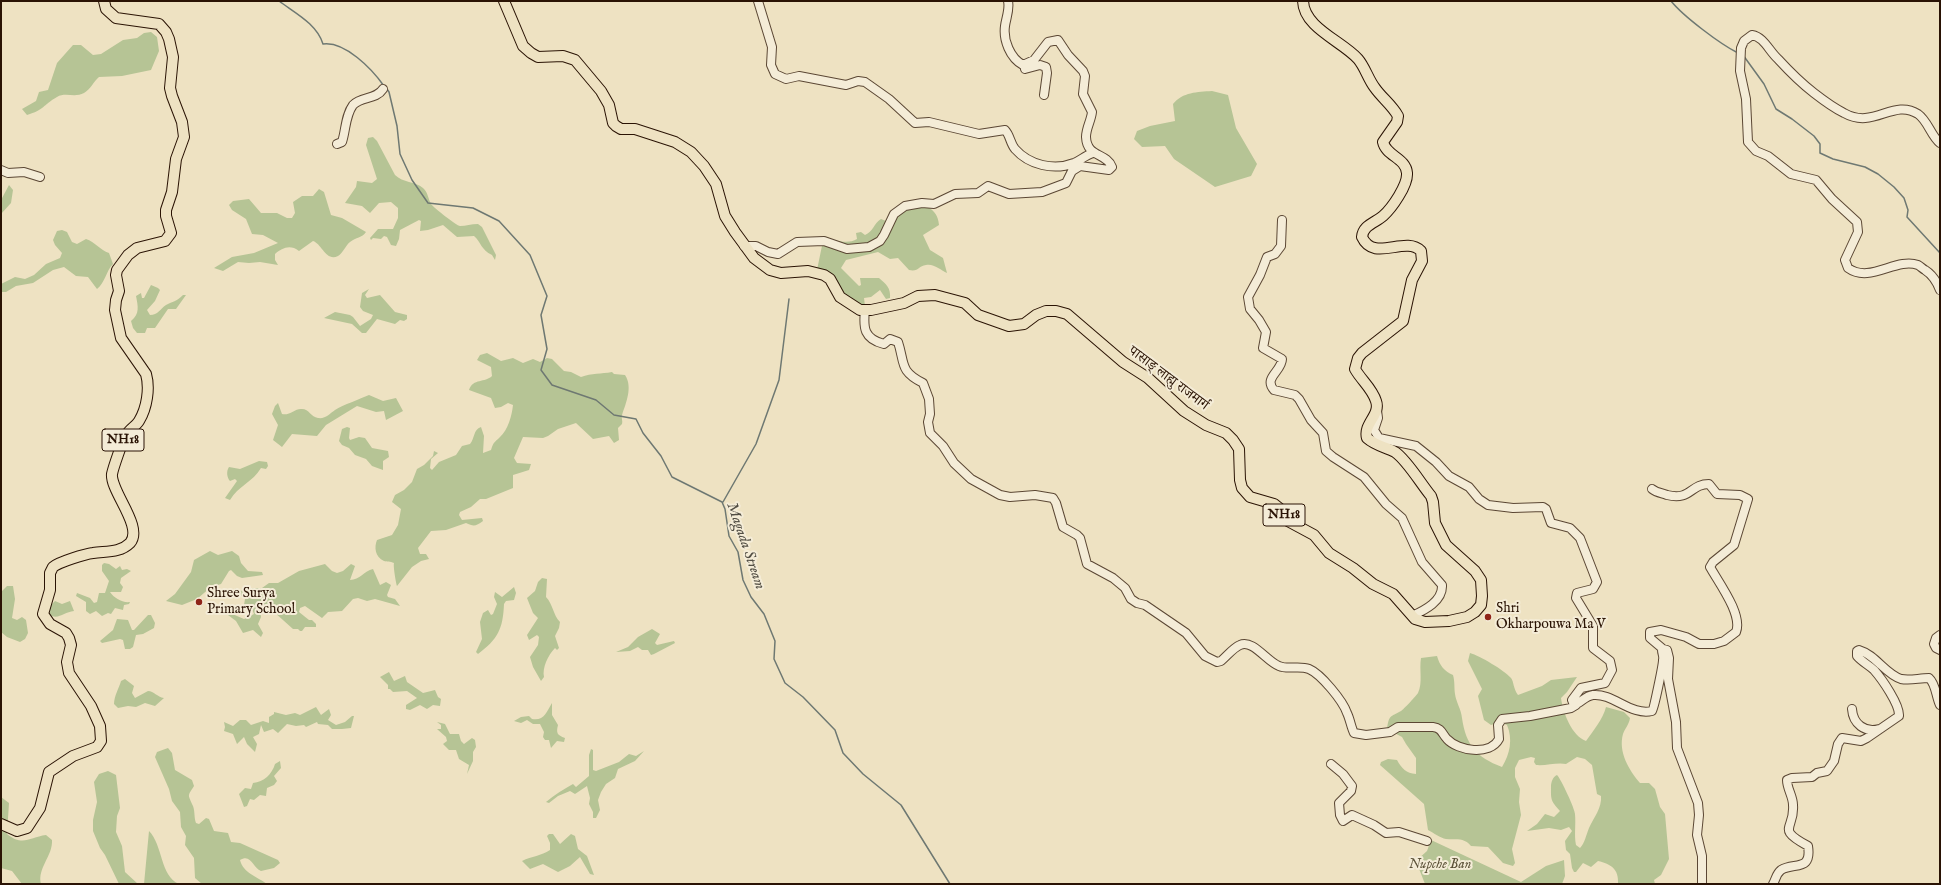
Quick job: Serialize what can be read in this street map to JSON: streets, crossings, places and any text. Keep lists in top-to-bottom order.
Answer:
{
  "streets": {
    "main road": ["पासाङ् लाह्मु राजमार्ग", "NH18"]
  },
  "water": ["Magada Stream"],
  "parks": ["Nupche Ban"],
  "places": ["Shree Surya Primary School", "Shri Okharpouwa Ma V"]
}
